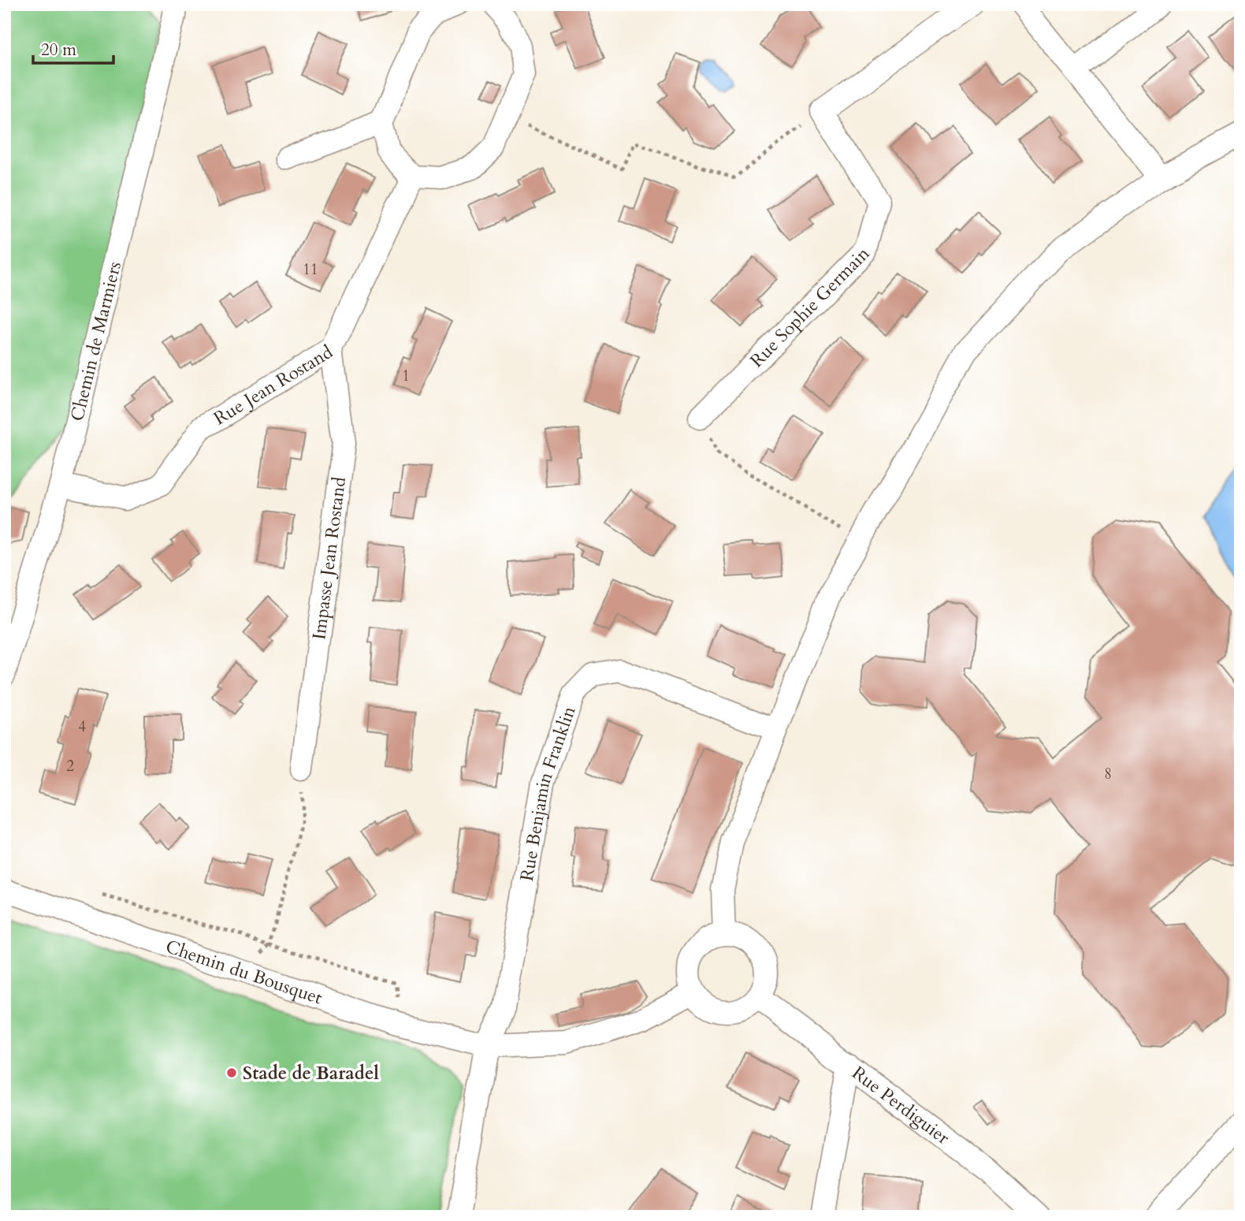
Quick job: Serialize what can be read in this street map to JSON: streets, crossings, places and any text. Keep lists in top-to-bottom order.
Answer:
{
  "streets": {
    "street": [
      "Rue Sophie Germain",
      "Chemin de Marmiers",
      "Rue Jean Rostand",
      "Impasse Jean Rostand",
      "Rue Benjamin Franklin",
      "Chemin du Bousquet",
      "Rue Perdiguier"
    ]
  },
  "crossings": [
    ["Chemin de Marmiers", "Rue Jean Rostand"],
    ["Rue Jean Rostand", "Impasse Jean Rostand"],
    ["Rue Benjamin Franklin", "Chemin du Bousquet"],
    ["Chemin du Bousquet", "Rue Perdiguier"]
  ],
  "places": ["Stade de Baradel"],
  "house_numbers": [
    "11",
    "1",
    "4",
    "2",
    "8"
  ],
  "scale_bar": "20 m"
}
